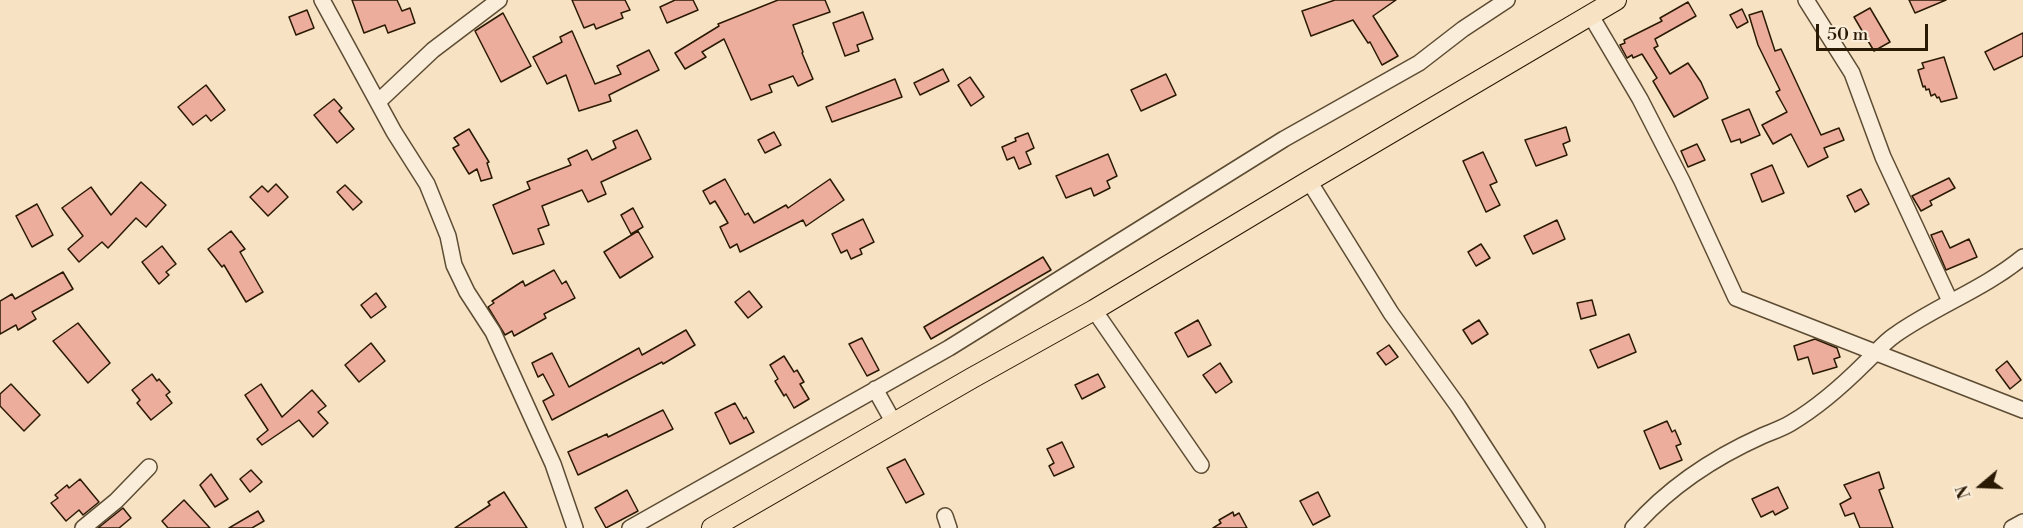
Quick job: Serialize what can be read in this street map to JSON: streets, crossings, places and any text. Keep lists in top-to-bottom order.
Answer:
{
  "scale_bar": "50 m",
  "north": "left"
}
